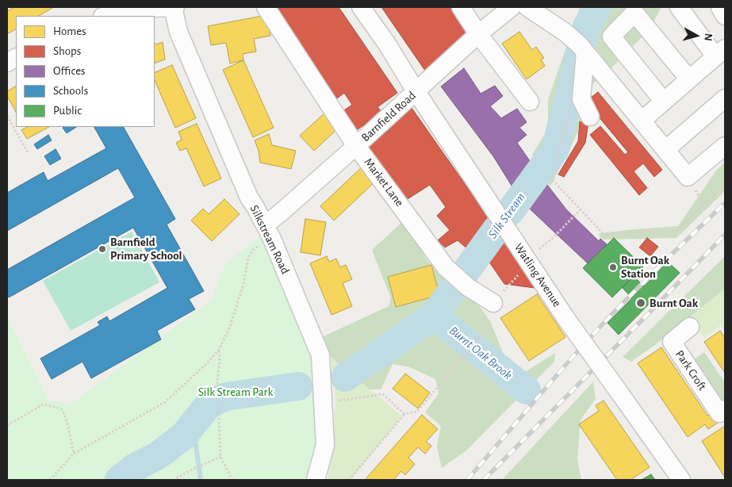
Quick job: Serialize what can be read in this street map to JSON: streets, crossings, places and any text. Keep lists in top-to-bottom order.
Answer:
{
  "streets": {
    "street": [
      "Barnfield Road",
      "Market Lane",
      "Silkstream Road",
      "Watling Avenue",
      "Park Croft"
    ]
  },
  "crossings": [
    ["Barnfield Road", "Market Lane"],
    ["Barnfield Road", "Silkstream Road"],
    ["Barnfield Road", "Watling Avenue"]
  ],
  "water": ["Silk Stream", "Burnt Oak Brook"],
  "parks": ["Silk Stream Park"],
  "places": ["Barnfield Primary School", "Burnt Oak Station", "Burnt Oak"],
  "legend": [
    "Homes",
    "Shops",
    "Offices",
    "Schools",
    "Public"
  ],
  "north": "right"
}
